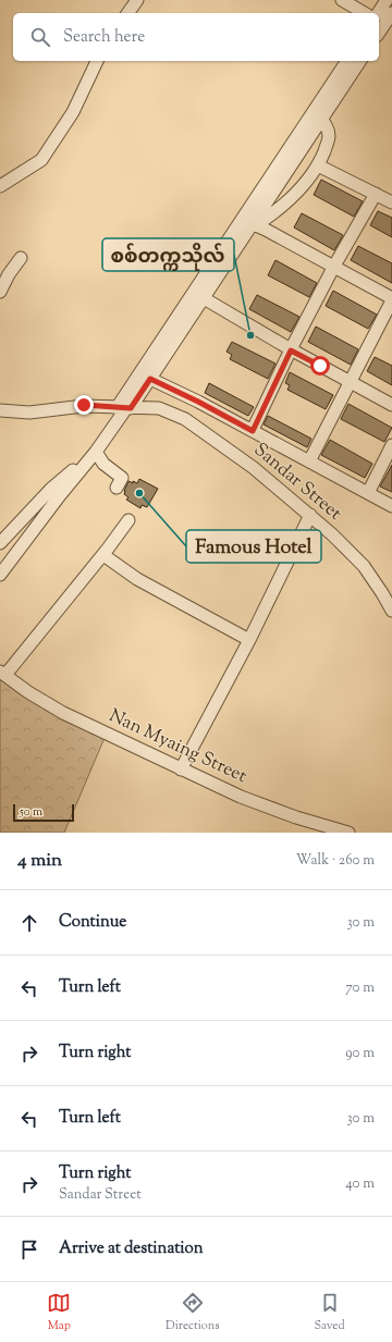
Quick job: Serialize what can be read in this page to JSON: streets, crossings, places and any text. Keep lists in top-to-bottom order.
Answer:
{
  "streets": {
    "street": ["Sandar Street", "Nan Myaing Street"]
  },
  "places": ["စစ်‌တက္ကသိုလ်", "Famous Hotel"],
  "scale_bar": "50 m",
  "page": {
    "search": "Search here",
    "scale": "50 m",
    "heading": ["4 min", "Walk · 260 m"],
    "list": [
      ["Continue", "30 m"],
      ["Turn left", "70 m"],
      ["Turn right", "90 m"],
      ["Turn left", "30 m"],
      ["Turn right", "Sandar Street", "40 m"],
      "Arrive at destination"
    ],
    "nav": ["Map", "Directions", "Saved"]
  }
}
